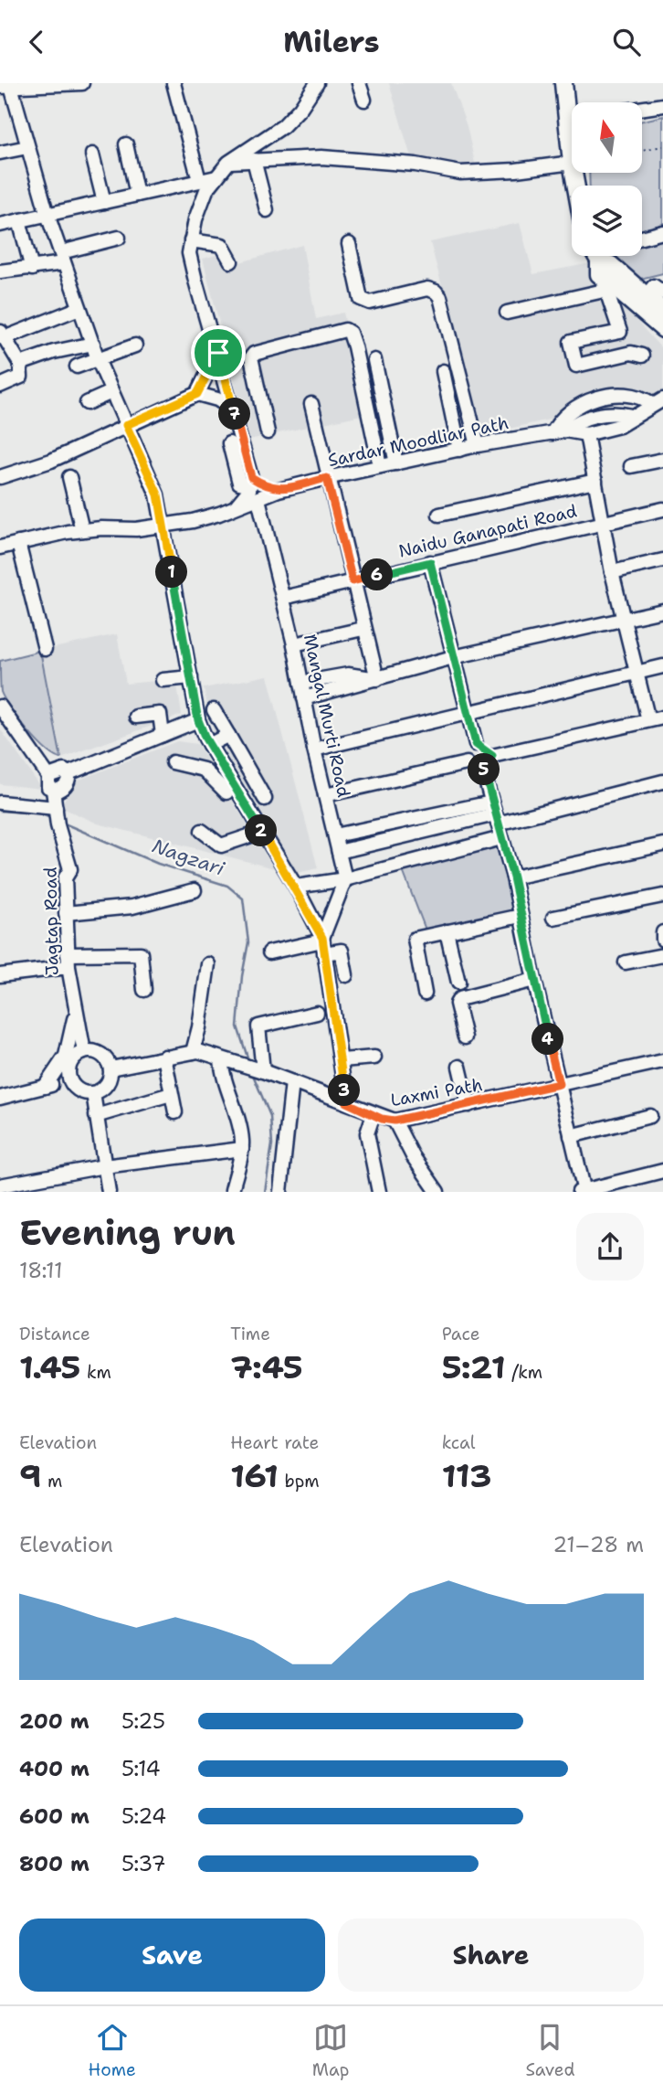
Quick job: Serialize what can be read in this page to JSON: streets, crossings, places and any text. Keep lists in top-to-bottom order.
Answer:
{
  "streets": {
    "street": [
      "Sardar Moodliar Path",
      "Naidu Ganapati Road",
      "Mangal Murti Road",
      "Jagtap Road",
      "Laxmi Path"
    ]
  },
  "crossings": [
    ["Sardar Moodliar Path", "Mangal Murti Road"],
    ["Naidu Ganapati Road", "Mangal Murti Road"],
    ["Jagtap Road", "Laxmi Path"]
  ],
  "water": ["Nagzari"],
  "north": "top",
  "page": {
    "header": "Milers",
    "pins": [
      "7",
      "1",
      "6",
      "5",
      "2",
      "4",
      "3"
    ],
    "heading": ["Evening run", "18:11"],
    "stats": [
      ["Distance", "1.45 km"],
      ["Time", "7:45"],
      ["Pace", "5:21 /km"],
      ["Elevation", "9 m"],
      ["Heart rate", "161 bpm"],
      ["kcal", "113"]
    ],
    "chart": ["Elevation", "21–28 m"],
    "list": [
      {
        "name": "200 m",
        "note": "5:25"
      },
      {
        "name": "400 m",
        "note": "5:14"
      },
      {
        "name": "600 m",
        "note": "5:24"
      },
      {
        "name": "800 m",
        "note": "5:37"
      }
    ],
    "buttons": ["Save", "Share"],
    "tabs": ["Home", "Map", "Saved"]
  }
}
